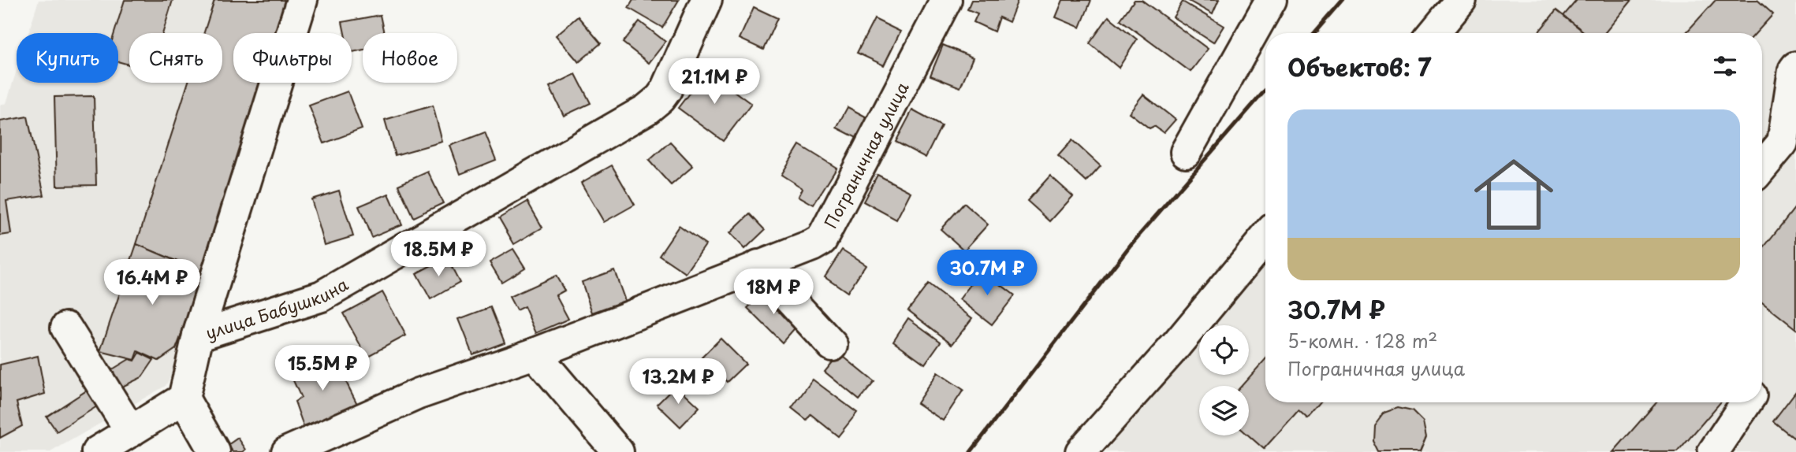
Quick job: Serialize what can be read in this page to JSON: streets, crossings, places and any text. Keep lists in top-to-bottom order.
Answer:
{
  "streets": {
    "street": ["Пограничная улица", "улица Бабушкина"]
  },
  "page": {
    "chip": [
      "Купить",
      "Снять",
      "Фильтры",
      "Новое"
    ],
    "heading": "Объектов: 7",
    "price": [
      "21.1M ₽",
      "18.5M ₽",
      "30.7M ₽",
      "16.4M ₽",
      "18M ₽",
      "15.5M ₽",
      "13.2M ₽"
    ],
    "list": [
      {
        "name": "30.7M ₽",
        "note": "5-комн. · 128 m² · Пограничная улица"
      }
    ]
  }
}
